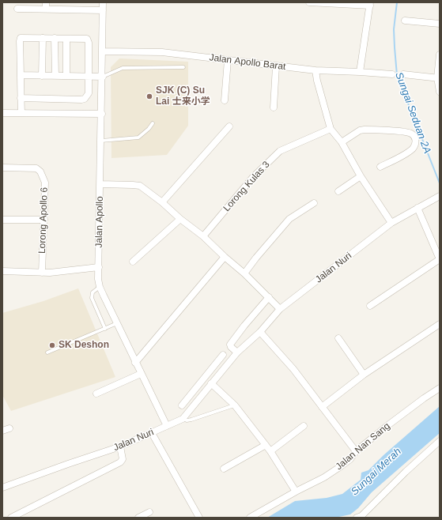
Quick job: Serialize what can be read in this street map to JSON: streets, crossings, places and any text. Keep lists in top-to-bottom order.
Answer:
{
  "streets": {
    "street": [
      "Jalan Apollo Barat",
      "Lorong Kulas 3",
      "Lorong Apollo 6",
      "Jalan Apollo",
      "Jalan Nuri",
      "Jalan Nan Sang"
    ]
  },
  "crossings": [
    ["Jalan Apollo Barat", "Jalan Apollo"],
    ["Jalan Apollo", "Jalan Nuri"]
  ],
  "water": ["Sungai Seduan 2A", "Sungai Merah"],
  "places": ["SJK (C) Su Lai 士来小学", "SK Deshon"]
}
